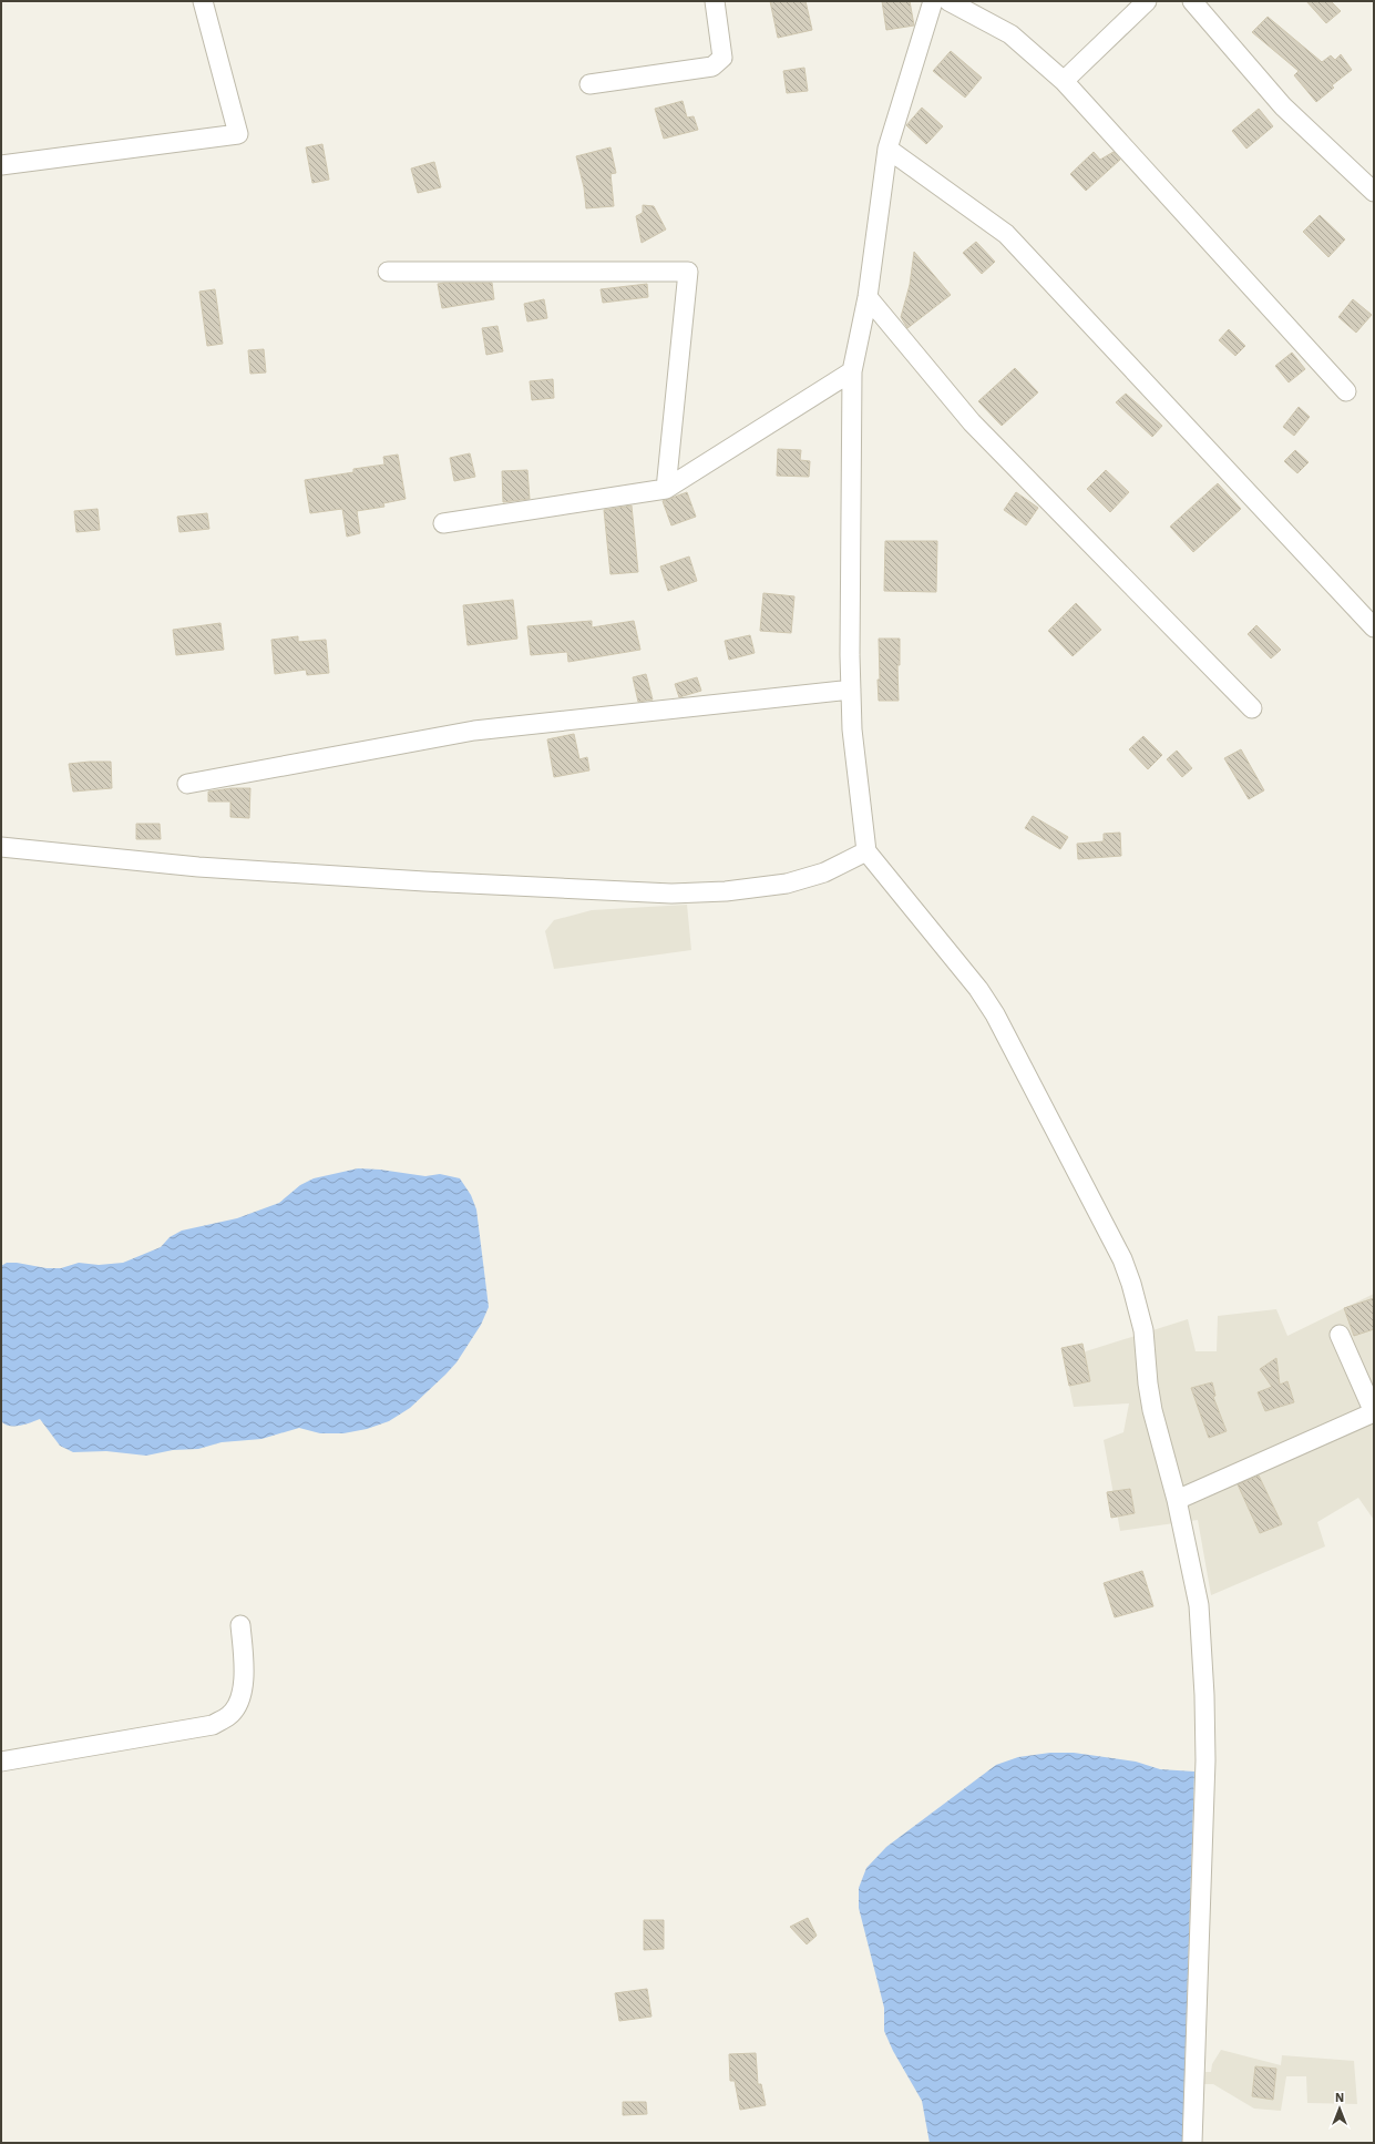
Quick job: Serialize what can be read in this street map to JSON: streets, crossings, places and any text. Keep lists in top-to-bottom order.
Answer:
{
  "north": "top"
}
